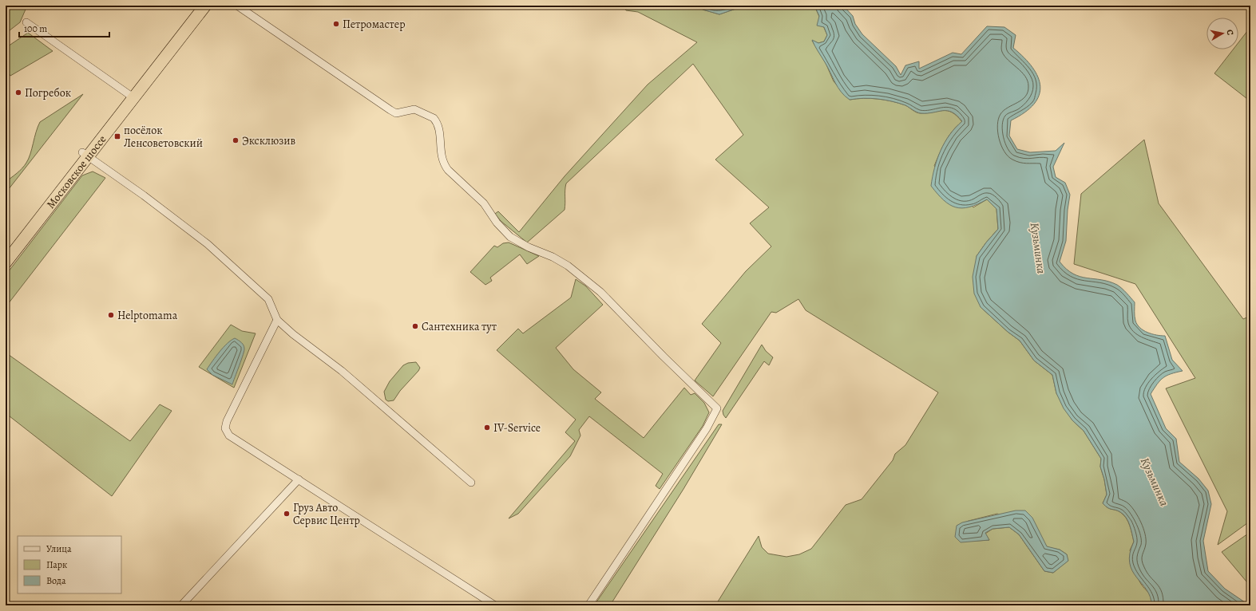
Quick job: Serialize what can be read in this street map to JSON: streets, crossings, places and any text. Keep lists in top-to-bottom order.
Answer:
{
  "streets": {
    "highway": ["Московское шоссе"]
  },
  "water": ["Кузьминка"],
  "places": {
    "other": [
      "Петромастер",
      "Погребок",
      "Эксклюзив",
      "Helptomama",
      "Сантехника тут",
      "IV-Service",
      "Груз Авто Сервис Центр"
    ],
    "transit": ["посёлок Ленсоветовский"]
  },
  "legend": ["Улица", "Парк", "Вода"],
  "scale_bar": "100 m",
  "north": "right"
}
